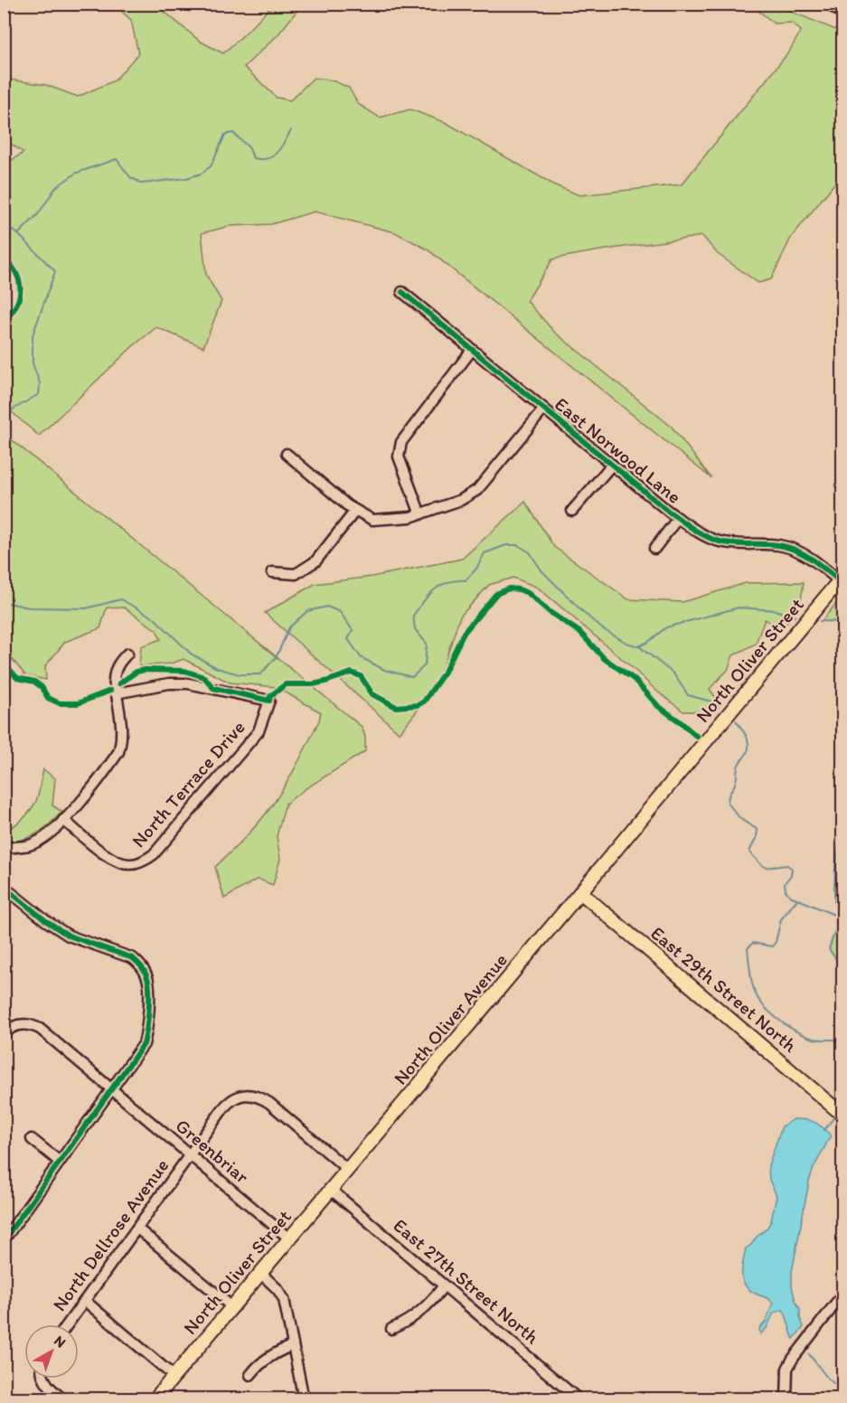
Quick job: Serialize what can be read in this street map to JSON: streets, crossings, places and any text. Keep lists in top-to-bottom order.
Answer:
{
  "streets": {
    "main road": ["North Oliver Street", "East 29th Street North", "North Oliver Avenue"],
    "street": [
      "East Norwood Lane",
      "North Terrace Drive",
      "Greenbriar",
      "North Dellrose Avenue",
      "East 27th Street North"
    ]
  },
  "crossings": [
    ["East Norwood Lane", "North Oliver Street"],
    ["North Oliver Street", "East 29th Street North"],
    ["North Oliver Street", "North Oliver Avenue"],
    ["North Oliver Street", "Greenbriar"],
    ["North Oliver Street", "North Dellrose Avenue"],
    ["North Oliver Street", "East 27th Street North"],
    ["East 29th Street North", "North Oliver Avenue"],
    ["North Oliver Avenue", "North Dellrose Avenue"],
    ["Greenbriar", "North Dellrose Avenue"]
  ],
  "north": "top right"
}
